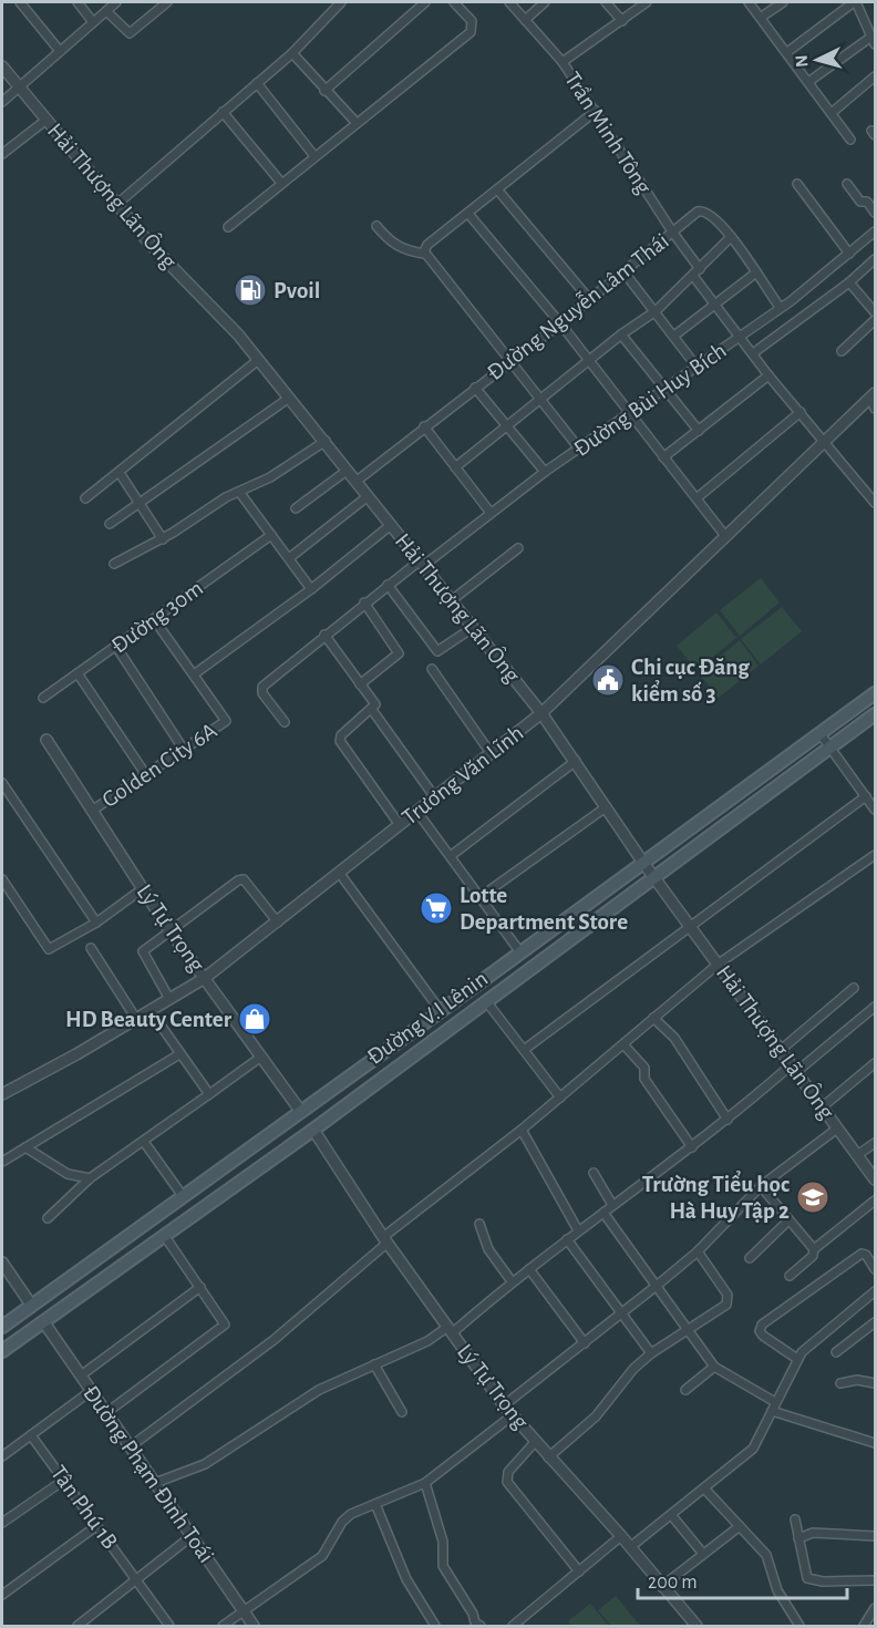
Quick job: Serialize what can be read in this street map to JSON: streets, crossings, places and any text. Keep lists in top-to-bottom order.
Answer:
{
  "streets": {
    "main road": ["Đường V.I Lênin"],
    "street": [
      "Trần Minh Tông",
      "Hải Thượng Lãn Ông",
      "Đường Nguyễn Lâm Thái",
      "Đường Bùi Huy Bích",
      "Đường 30m",
      "Golden City 6A",
      "Trương Văn Lĩnh",
      "Lý Tự Trọng",
      "Đường Phạm Đình Toái",
      "Tân Phú 1B"
    ]
  },
  "crossings": [
    ["Trần Minh Tông", "Đường Nguyễn Lâm Thái"],
    ["Hải Thượng Lãn Ông", "Đường Nguyễn Lâm Thái"],
    ["Hải Thượng Lãn Ông", "Đường Bùi Huy Bích"],
    ["Hải Thượng Lãn Ông", "Trương Văn Lĩnh"],
    ["Hải Thượng Lãn Ông", "Đường V.I Lênin"],
    ["Đường Nguyễn Lâm Thái", "Đường Bùi Huy Bích"],
    ["Golden City 6A", "Lý Tự Trọng"],
    ["Trương Văn Lĩnh", "Lý Tự Trọng"],
    ["Lý Tự Trọng", "Đường V.I Lênin"],
    ["Đường V.I Lênin", "Đường Phạm Đình Toái"]
  ],
  "places": {
    "fuel station": ["Pvoil"],
    "public building": ["Chi cục Đăng kiểm số 3"],
    "supermarket": ["Lotte Department Store"],
    "shop": ["HD Beauty Center"],
    "school or university": ["Trường Tiểu học Hà Huy Tập 2"]
  },
  "scale_bar": "200 m",
  "north": "left"
}
